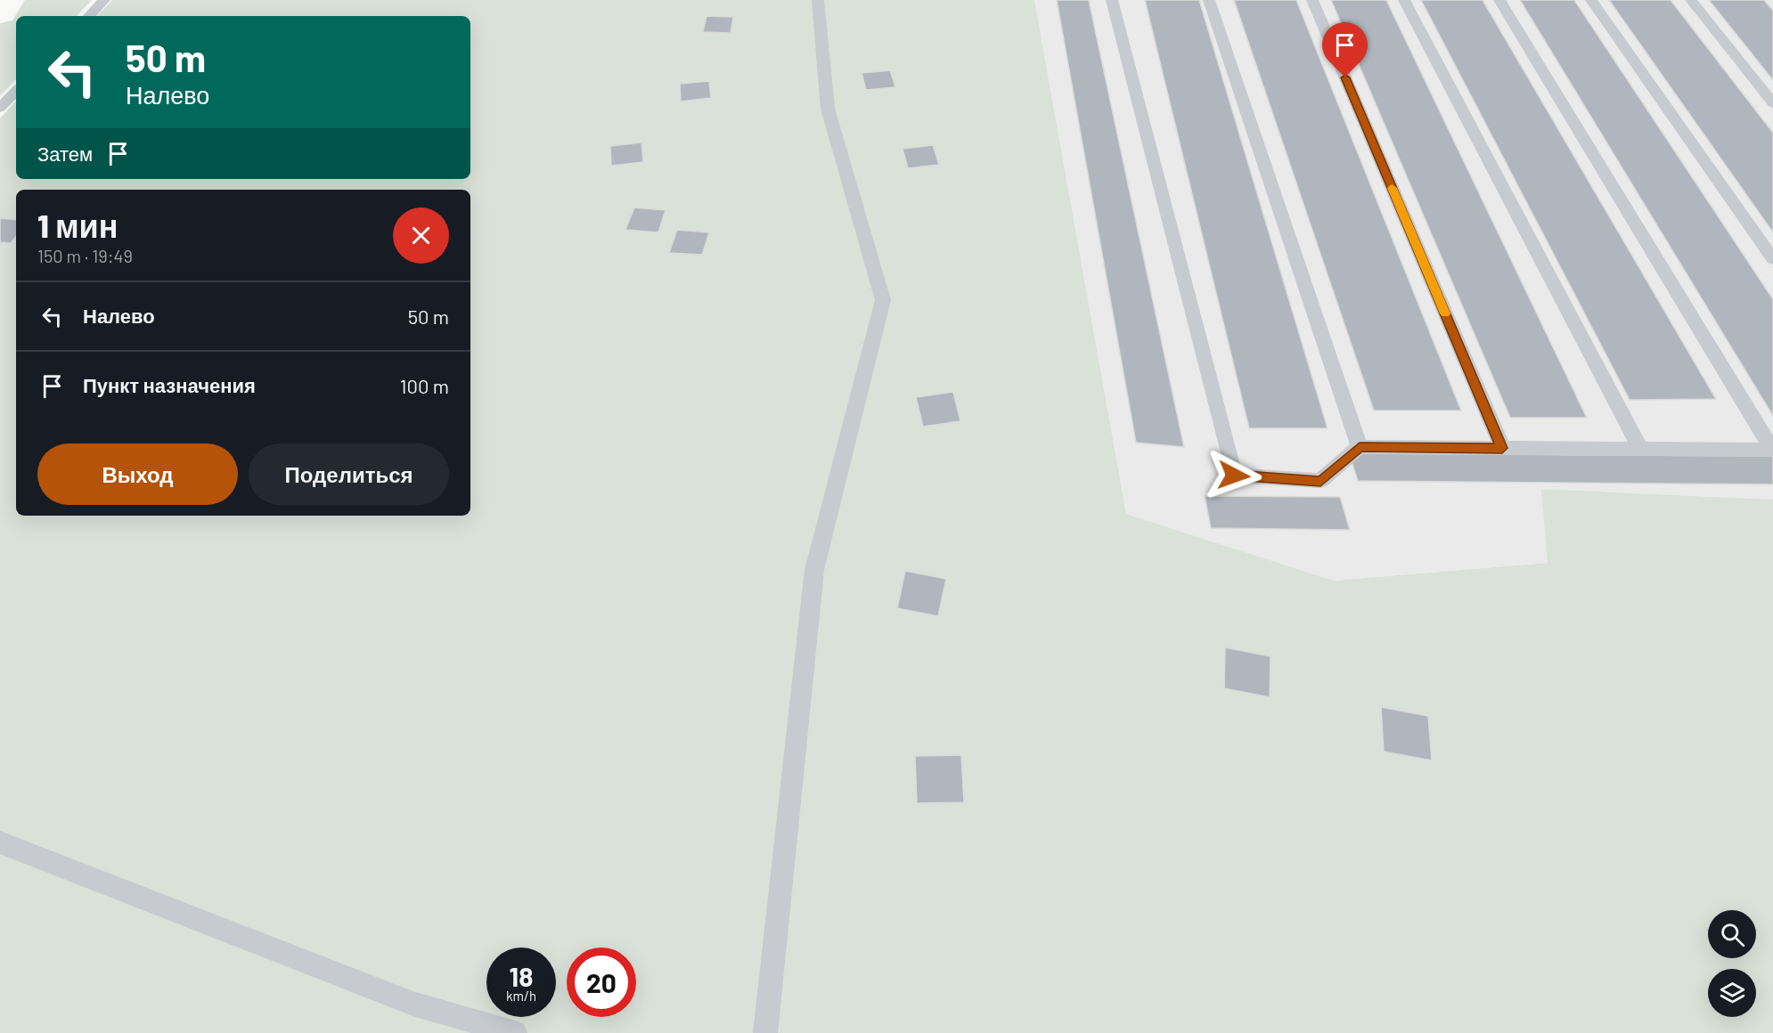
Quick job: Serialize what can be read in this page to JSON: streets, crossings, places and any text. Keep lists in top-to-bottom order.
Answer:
{
  "page": {
    "turn": ["50 m", "Налево"],
    "then": "Затем",
    "heading": ["1 мин", "150 m · 19:49"],
    "list": [
      {
        "name": "Налево",
        "value": "50 m"
      },
      {
        "name": "Пункт назначения",
        "value": "100 m"
      }
    ],
    "buttons": ["Выход", "Поделиться"],
    "speed": "18 km/h",
    "limit": "20"
  }
}
